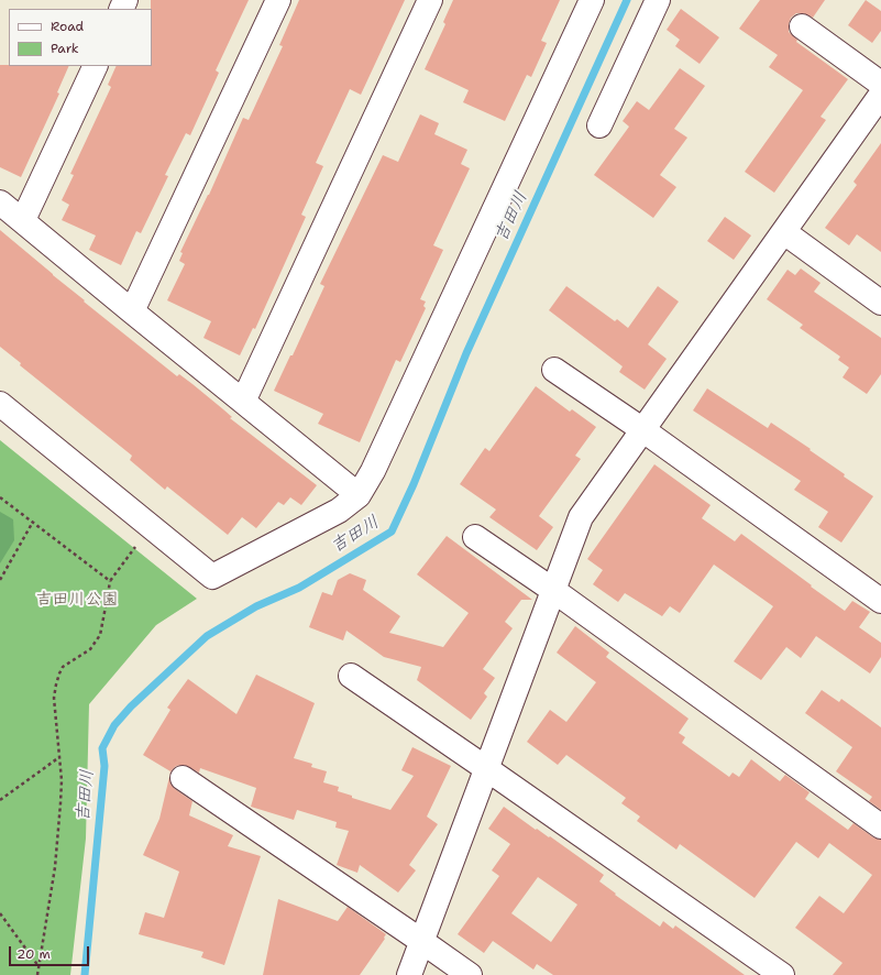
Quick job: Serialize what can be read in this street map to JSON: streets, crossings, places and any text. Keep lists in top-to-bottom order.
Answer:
{
  "water": ["吉田川"],
  "parks": ["吉田川公園"],
  "legend": ["Road", "Park"],
  "scale_bar": "20 m"
}
